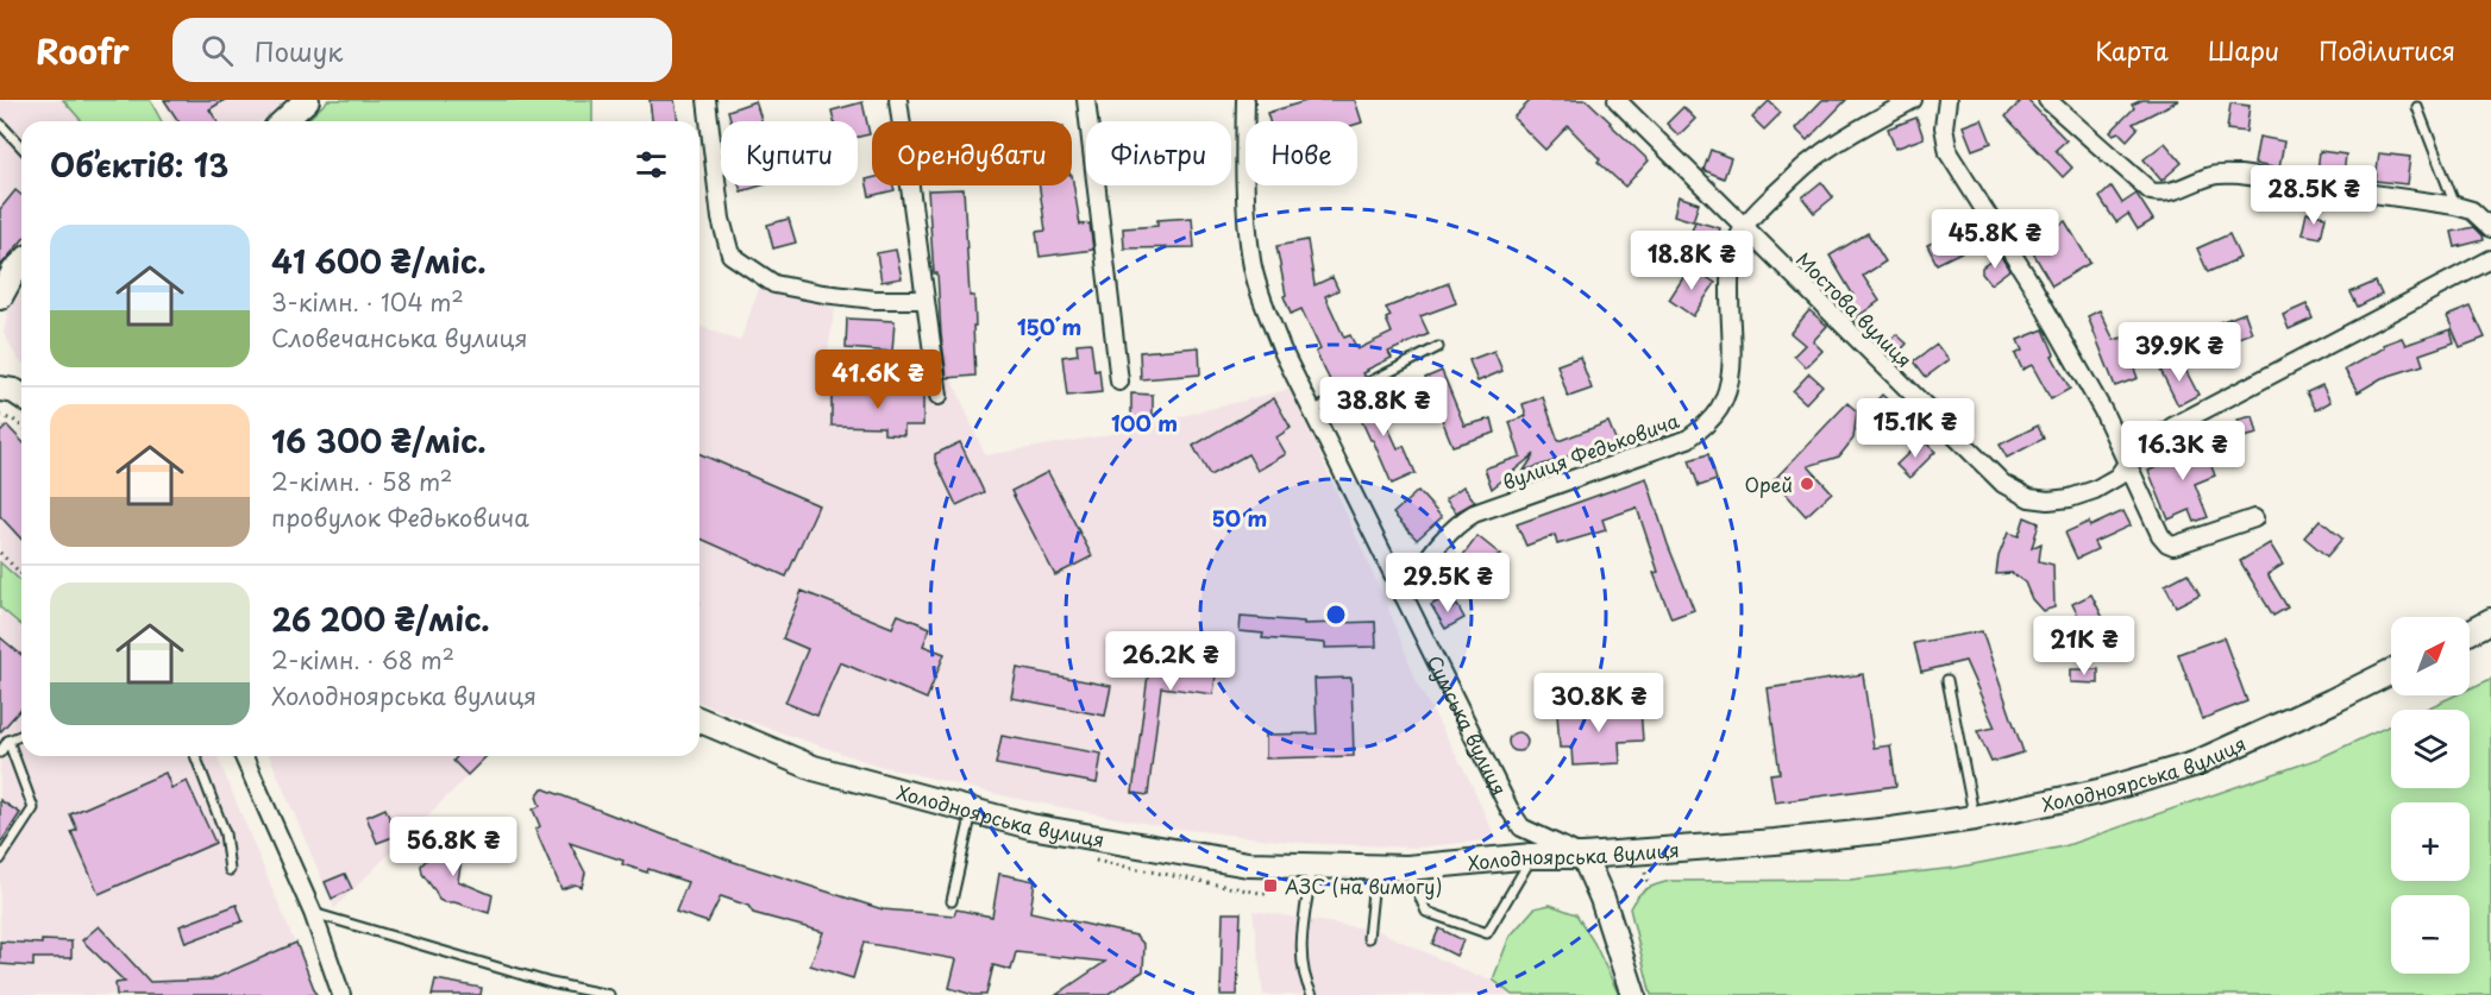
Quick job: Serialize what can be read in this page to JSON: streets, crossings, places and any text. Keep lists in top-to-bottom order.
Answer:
{
  "streets": {
    "main road": ["Холодноярська вулиця"],
    "street": ["Мостова вулиця", "вулиця Федьковича", "Сумська вулиця"]
  },
  "crossings": [
    ["Мостова вулиця", "вулиця Федьковича"],
    ["вулиця Федьковича", "Сумська вулиця"],
    ["Сумська вулиця", "Холодноярська вулиця"]
  ],
  "places": {
    "other": ["Орей"],
    "transit": ["АЗС (на вимогу)"]
  },
  "north": "top right",
  "page": {
    "header": "Roofr",
    "search": "Пошук",
    "nav": ["Карта", "Шари", "Поділитися"],
    "chip": [
      "Купити",
      "Орендувати",
      "Фільтри",
      "Нове"
    ],
    "heading": "Об’єктів: 13",
    "price": [
      "28.5K ₴",
      "45.8K ₴",
      "18.8K ₴",
      "39.9K ₴",
      "41.6K ₴",
      "38.8K ₴",
      "15.1K ₴",
      "16.3K ₴",
      "29.5K ₴",
      "21K ₴",
      "26.2K ₴",
      "30.8K ₴",
      "56.8K ₴"
    ],
    "list": [
      {
        "name": "41 600 ₴/міс.",
        "note": "3-кімн. · 104 m² · Словечанська вулиця"
      },
      {
        "name": "16 300 ₴/міс.",
        "note": "2-кімн. · 58 m² · провулок Федьковича"
      },
      {
        "name": "26 200 ₴/міс.",
        "note": "2-кімн. · 68 m² · Холодноярська вулиця"
      }
    ],
    "map_buttons": ["+", "−"]
  },
  "rings": ["150 m", "100 m", "50 m"]
}
